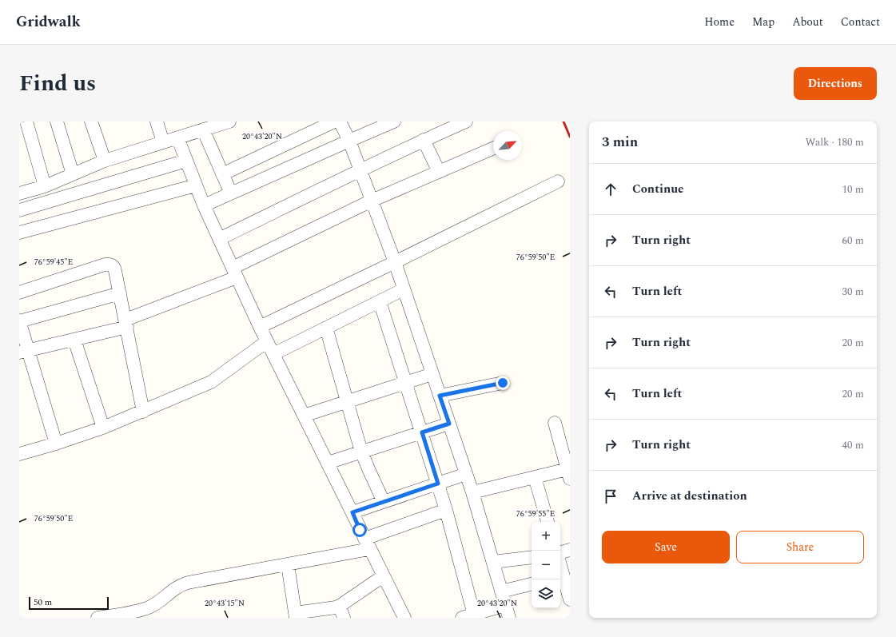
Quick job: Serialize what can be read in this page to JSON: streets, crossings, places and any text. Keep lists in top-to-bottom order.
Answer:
{
  "scale_bar": "50 m",
  "north": "top right",
  "page": {
    "header": "Gridwalk",
    "nav": [
      "Home",
      "Map",
      "About",
      "Contact"
    ],
    "title": "Find us",
    "buttons": [
      "Directions",
      ["Save", "Share"]
    ],
    "heading": ["3 min", "Walk · 180 m"],
    "list": [
      ["Continue", "10 m"],
      ["Turn right", "60 m"],
      ["Turn left", "30 m"],
      ["Turn right", "20 m"],
      ["Turn left", "20 m"],
      ["Turn right", "40 m"],
      "Arrive at destination"
    ],
    "map_buttons": ["+", "−"],
    "scale": "50 m"
  },
  "coordinates": [
    "20°43'20\"N",
    "76°59'50\"E",
    "76°59'45\"E",
    "76°59'55\"E",
    "20°43'15\"N"
  ]
}
